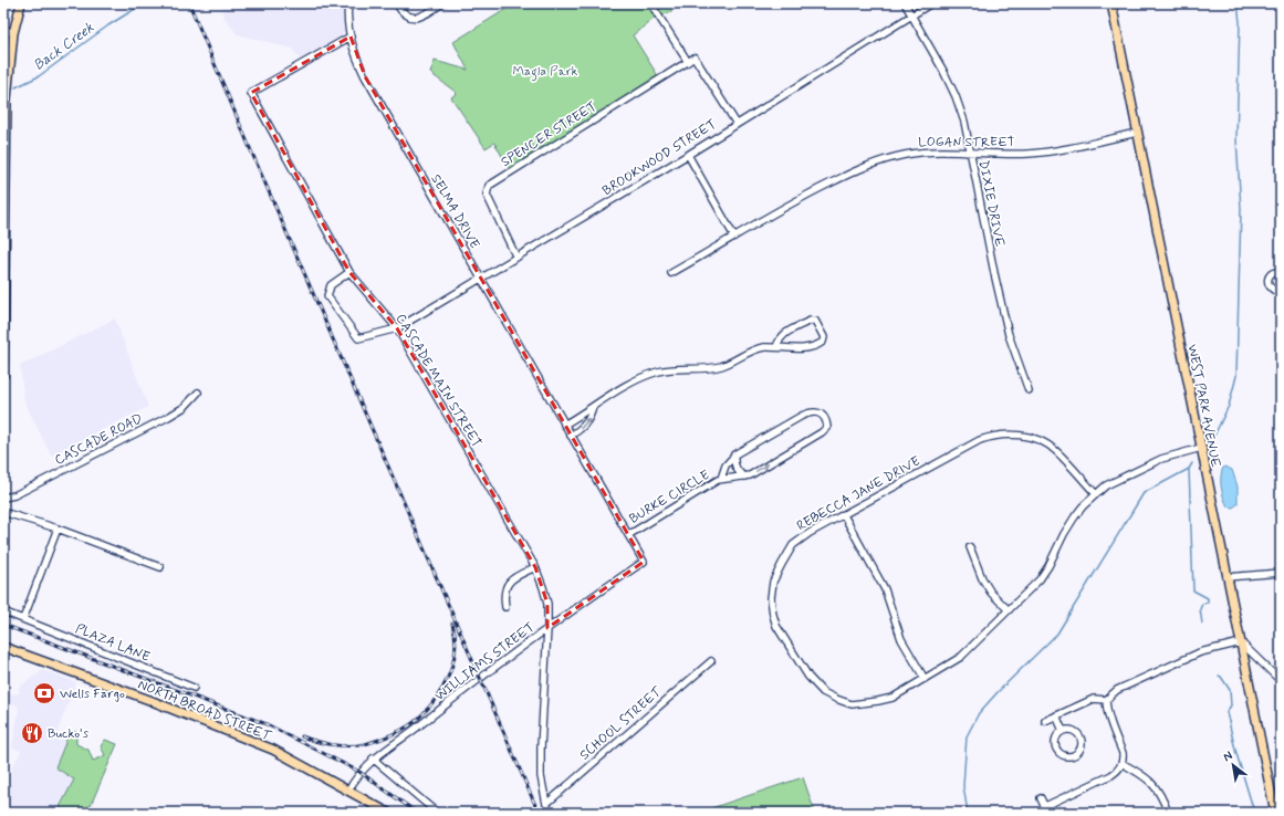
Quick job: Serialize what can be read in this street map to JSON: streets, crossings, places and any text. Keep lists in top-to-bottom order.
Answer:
{
  "streets": {
    "main road": ["WEST PARK AVENUE", "NORTH BROAD STREET"],
    "street": [
      "SPENCER STREET",
      "LOGAN STREET",
      "BROOKWOOD STREET",
      "DIXIE DRIVE",
      "SELMA DRIVE",
      "CASCADE MAIN STREET",
      "CASCADE ROAD",
      "REBECCA JANE DRIVE",
      "BURKE CIRCLE",
      "PLAZA LANE",
      "WILLIAMS STREET",
      "SCHOOL STREET"
    ]
  },
  "crossings": [
    ["SPENCER STREET", "BROOKWOOD STREET"],
    ["LOGAN STREET", "DIXIE DRIVE"],
    ["LOGAN STREET", "WEST PARK AVENUE"],
    ["BROOKWOOD STREET", "DIXIE DRIVE"],
    ["BROOKWOOD STREET", "SELMA DRIVE"],
    ["BROOKWOOD STREET", "CASCADE MAIN STREET"],
    ["SELMA DRIVE", "CASCADE MAIN STREET"],
    ["SELMA DRIVE", "BURKE CIRCLE"],
    ["SELMA DRIVE", "WILLIAMS STREET"],
    ["CASCADE MAIN STREET", "WILLIAMS STREET"],
    ["CASCADE MAIN STREET", "SCHOOL STREET"],
    ["WEST PARK AVENUE", "REBECCA JANE DRIVE"],
    ["WILLIAMS STREET", "NORTH BROAD STREET"]
  ],
  "water": ["Back Creek"],
  "parks": ["Magla Park"],
  "places": {
    "bank": ["Wells Fargo"],
    "restaurant": ["Bucko's"]
  },
  "north": "top left"
}
